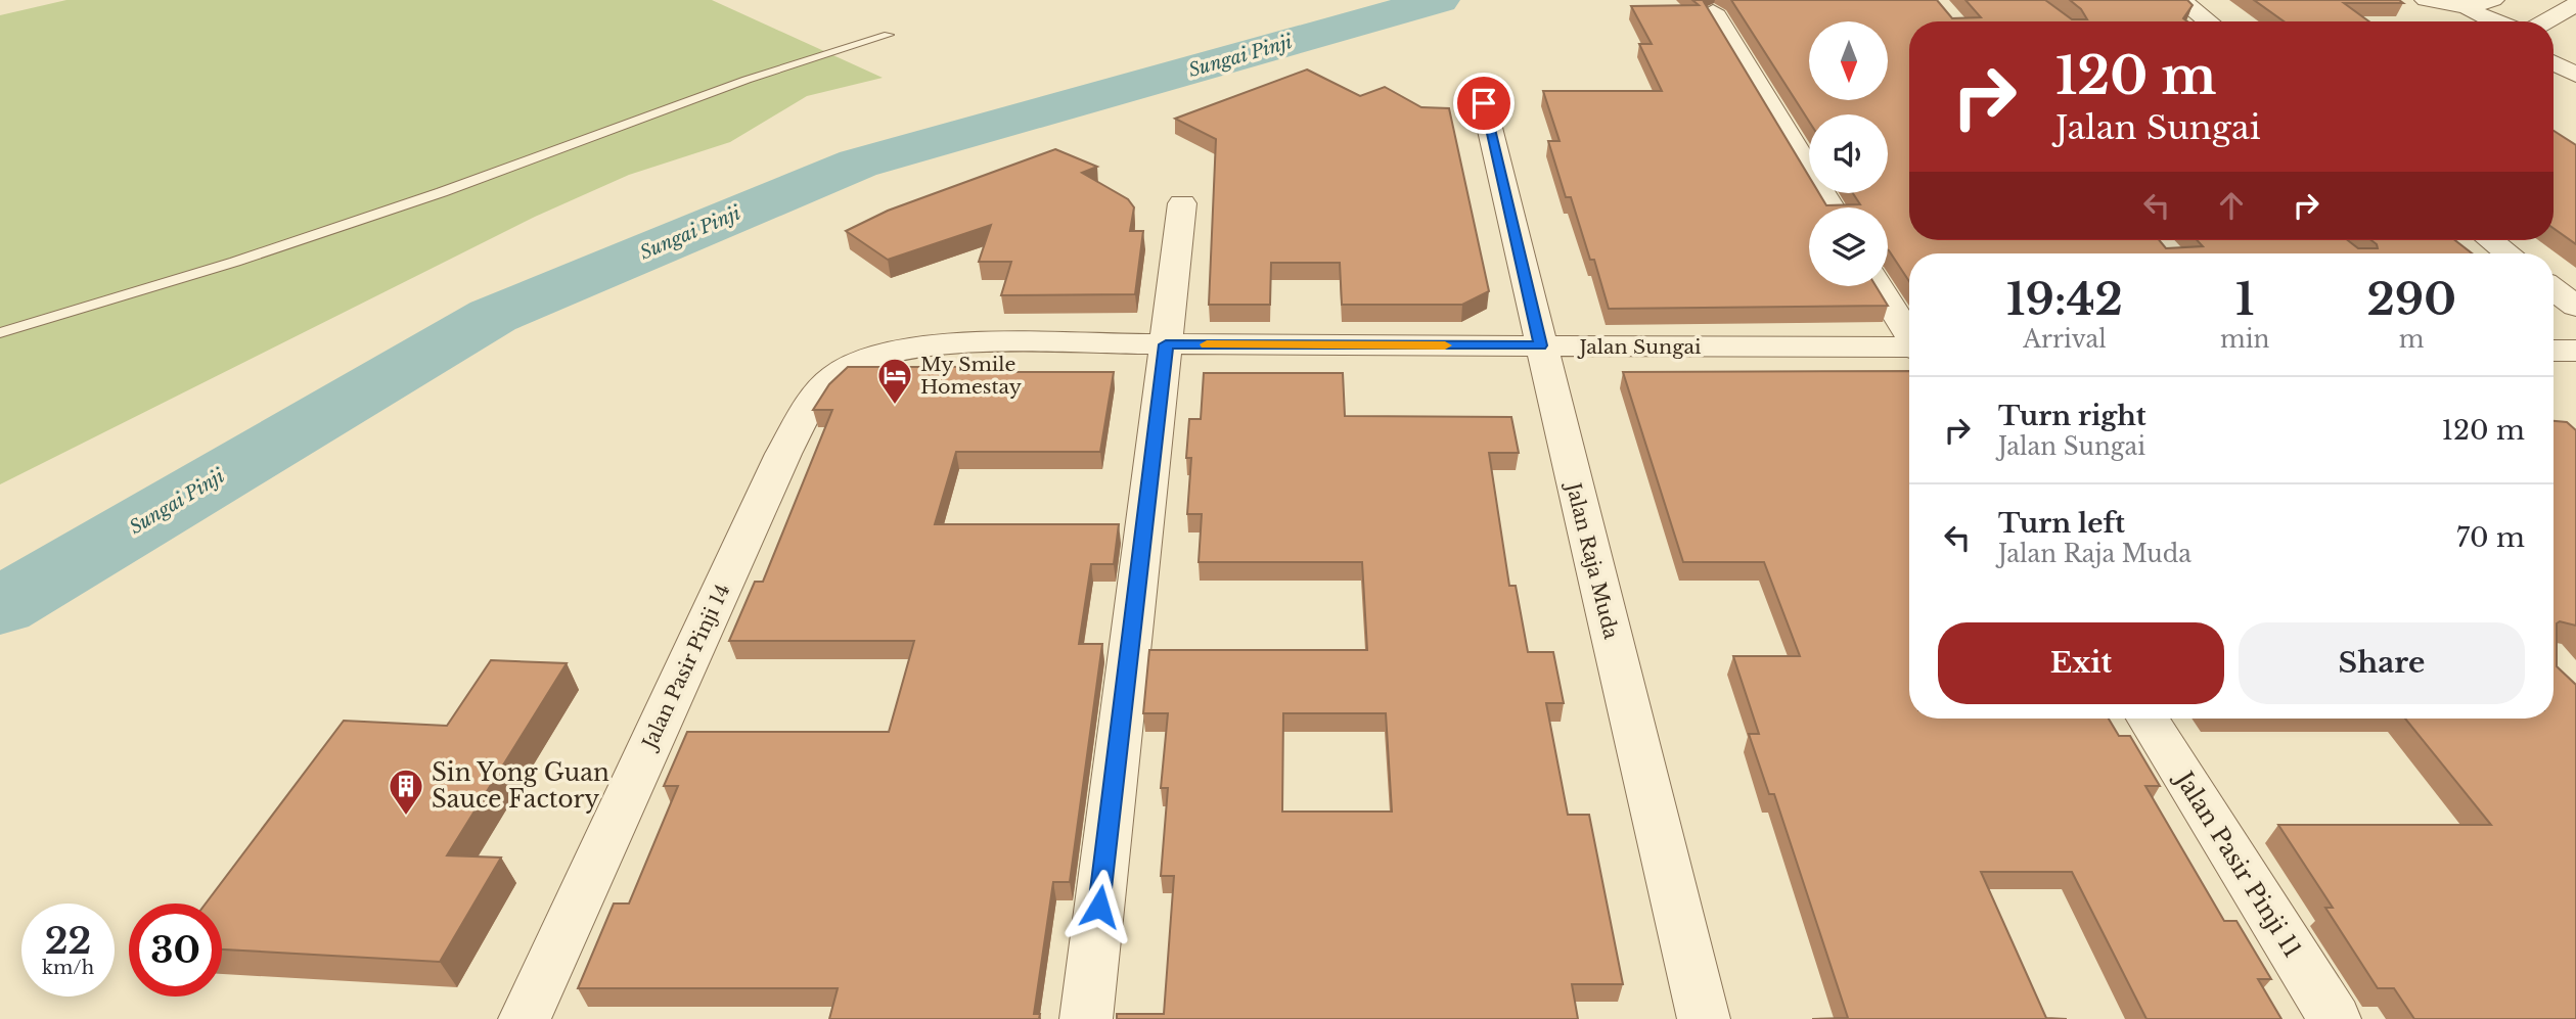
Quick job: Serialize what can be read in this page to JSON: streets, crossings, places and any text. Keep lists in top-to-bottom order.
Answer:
{
  "streets": {
    "street": [
      "Jalan Sungai",
      "Jalan Raja Muda",
      "Jalan Pasir Pinji 14",
      "Jalan Pasir Pinji 11"
    ]
  },
  "crossings": [
    ["Jalan Sungai", "Jalan Raja Muda"],
    ["Jalan Sungai", "Jalan Pasir Pinji 14"]
  ],
  "water": ["Sungai Pinji"],
  "places": {
    "hotel": ["My Smile Homestay"],
    "building": ["Sin Yong Guan Sauce Factory"]
  },
  "north": "bottom",
  "page": {
    "turn": ["120 m", "Jalan Sungai"],
    "eta": [
      "19:42",
      "Arrival",
      "1",
      "min",
      "290",
      "m"
    ],
    "list": [
      {
        "name": "Turn right",
        "note": "Jalan Sungai",
        "value": "120 m"
      },
      {
        "name": "Turn left",
        "note": "Jalan Raja Muda",
        "value": "70 m"
      }
    ],
    "buttons": ["Exit", "Share"],
    "speed": "22 km/h",
    "limit": "30"
  }
}
